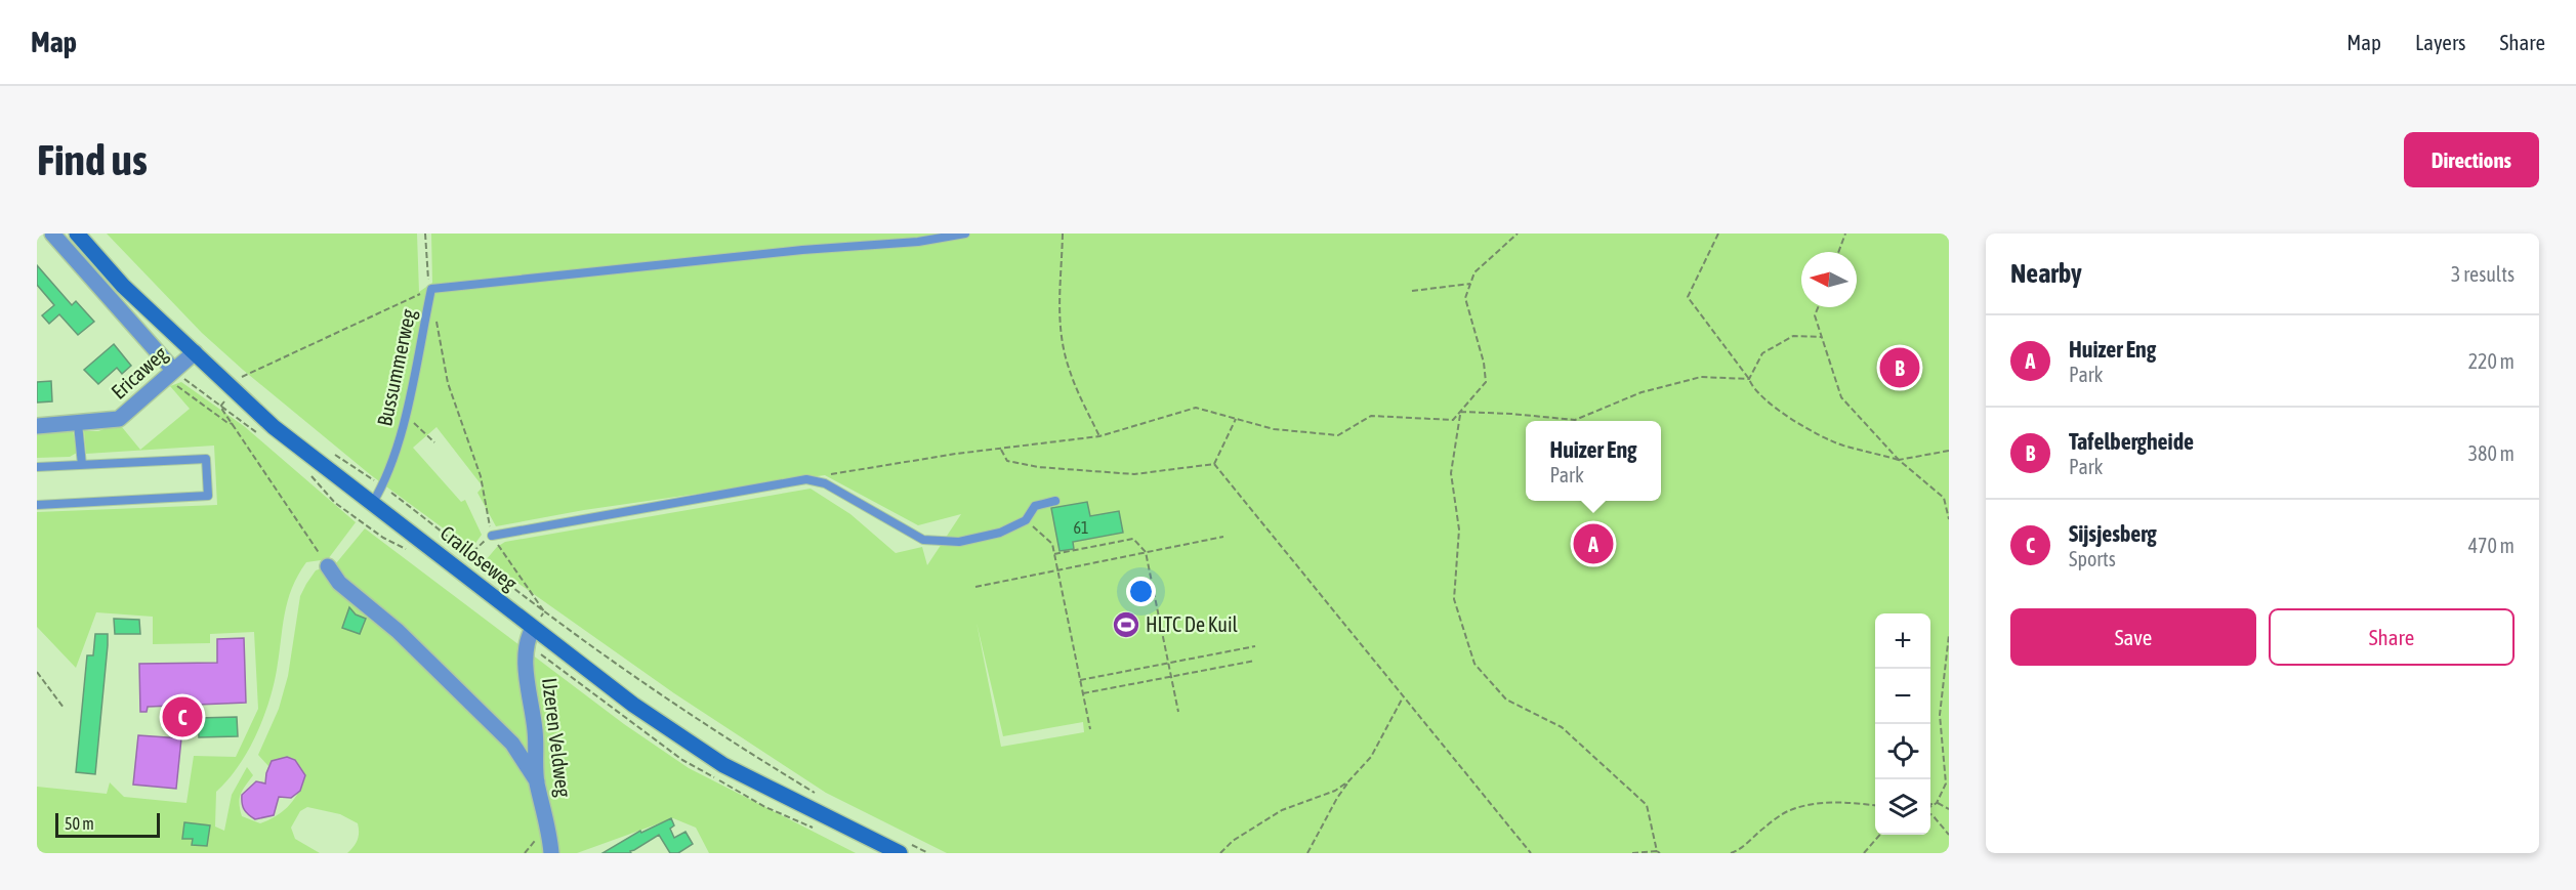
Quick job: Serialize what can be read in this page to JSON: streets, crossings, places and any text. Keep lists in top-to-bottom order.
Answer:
{
  "streets": {
    "main road": ["Crailoseweg"],
    "street": ["Ericaweg", "IJzeren Veldweg"],
    "lane": ["Bussummerweg"]
  },
  "crossings": [
    ["Bussummerweg", "Crailoseweg"],
    ["Ericaweg", "Crailoseweg"],
    ["Crailoseweg", "IJzeren Veldweg"]
  ],
  "places": {
    "sports": ["HLTC De Kuil"]
  },
  "house_numbers": ["61"],
  "scale_bar": "50 m",
  "north": "left",
  "page": {
    "header": "Map",
    "nav": ["Map", "Layers", "Share"],
    "buttons": [
      "Directions",
      ["Save", "Share"]
    ],
    "title": "Find us",
    "heading": ["Nearby", "3 results"],
    "list": [
      {
        "mark": "A",
        "name": "Huizer Eng",
        "note": "Park",
        "value": "220 m"
      },
      {
        "mark": "B",
        "name": "Tafelbergheide",
        "note": "Park",
        "value": "380 m"
      },
      {
        "mark": "C",
        "name": "Sijsjesberg",
        "note": "Sports",
        "value": "470 m"
      }
    ],
    "pins": ["B", "A", "C"],
    "popup": ["Huizer Eng", "Park"],
    "map_buttons": ["+", "−"],
    "scale": "50 m"
  }
}
